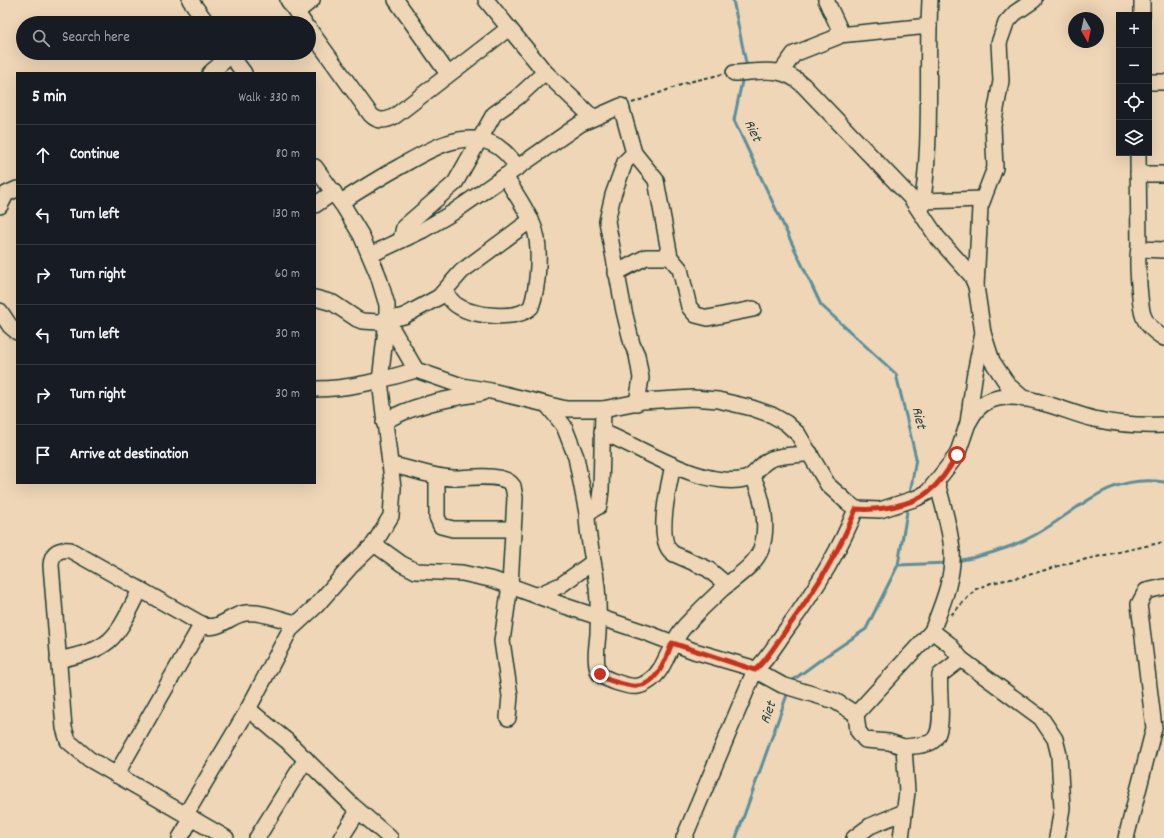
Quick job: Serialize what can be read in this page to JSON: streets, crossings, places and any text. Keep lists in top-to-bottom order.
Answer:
{
  "water": ["Riet"],
  "north": "bottom",
  "page": {
    "map_buttons": ["+", "−"],
    "search": "Search here",
    "heading": ["5 min", "Walk · 330 m"],
    "list": [
      ["Continue", "80 m"],
      ["Turn left", "130 m"],
      ["Turn right", "60 m"],
      ["Turn left", "30 m"],
      ["Turn right", "30 m"],
      "Arrive at destination"
    ]
  }
}
